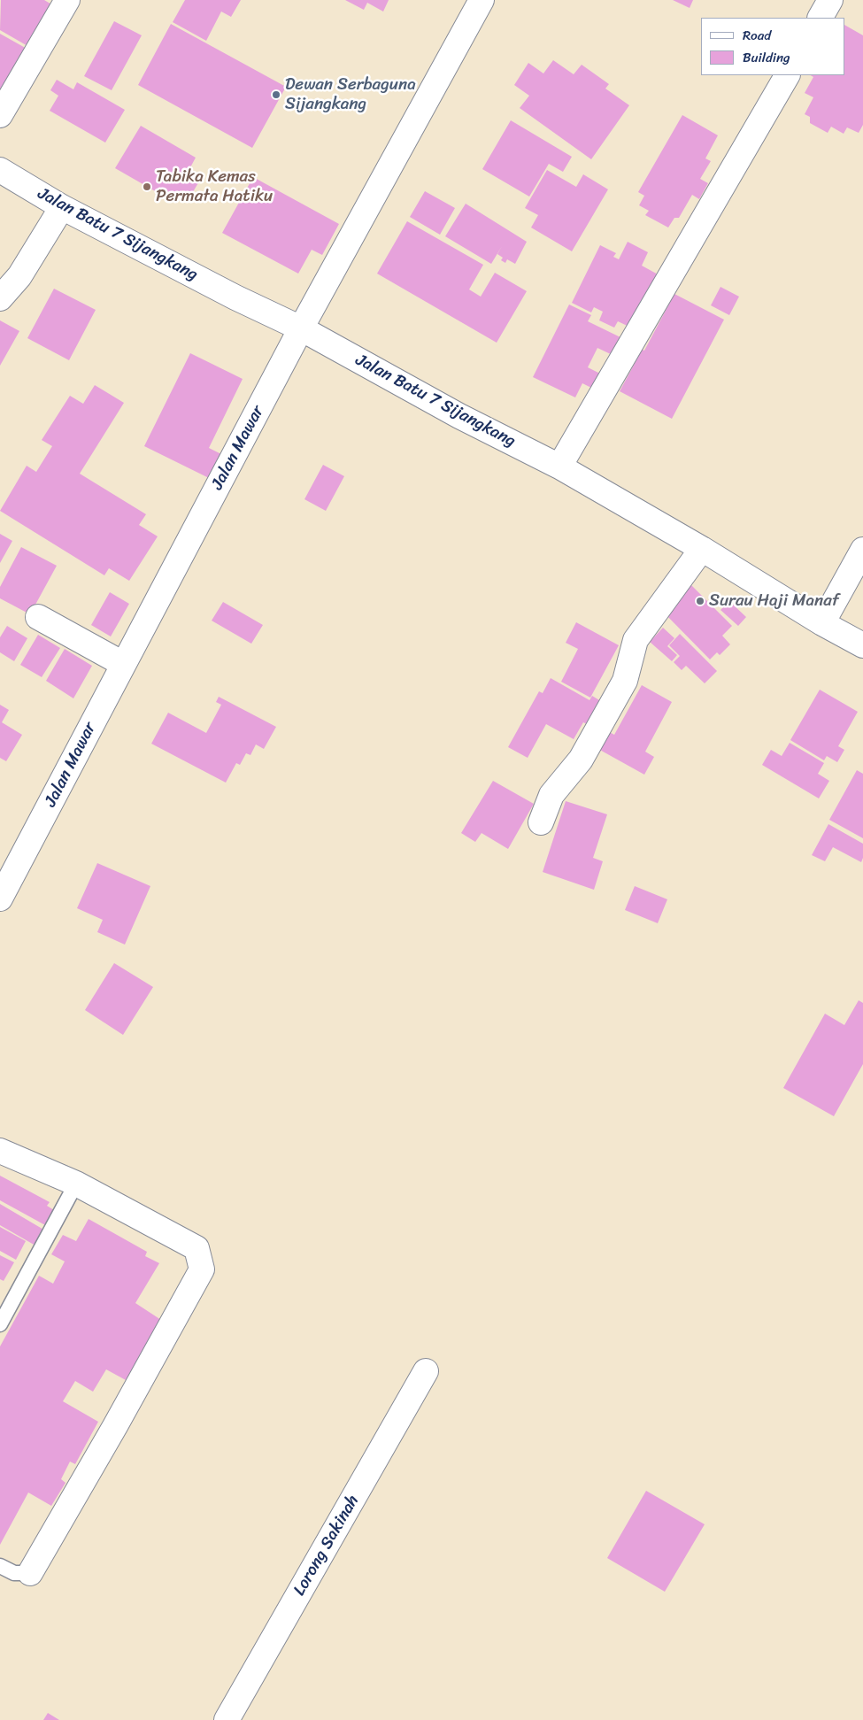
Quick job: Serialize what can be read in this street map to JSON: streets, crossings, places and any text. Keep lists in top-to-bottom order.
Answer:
{
  "streets": {
    "street": ["Jalan Batu 7 Sijangkang", "Jalan Mawar", "Lorong Sakinah"]
  },
  "crossings": [
    ["Jalan Batu 7 Sijangkang", "Jalan Mawar"]
  ],
  "places": ["Dewan Serbaguna Sijangkang", "Tabika Kemas Permata Hatiku", "Surau Haji Manaf"],
  "legend": ["Road", "Building"]
}
